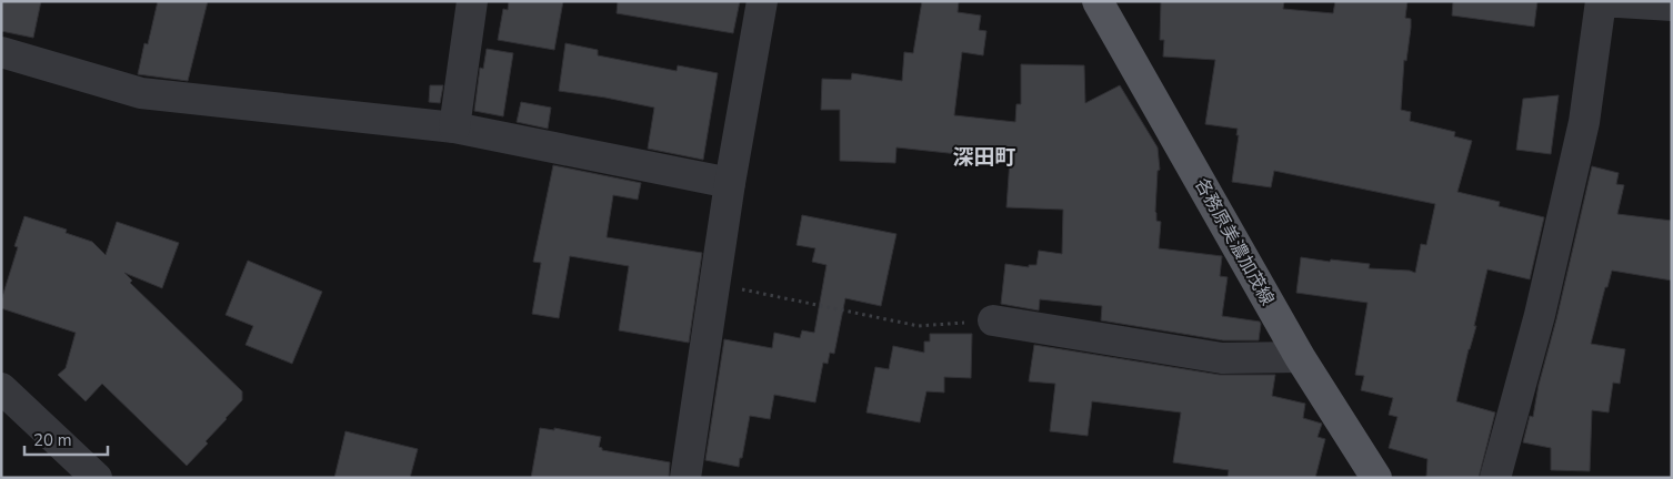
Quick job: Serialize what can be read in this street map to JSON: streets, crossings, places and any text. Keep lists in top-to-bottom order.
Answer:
{
  "streets": {
    "main road": ["各務原美濃加茂線"]
  },
  "districts": ["深田町"],
  "scale_bar": "20 m"
}
